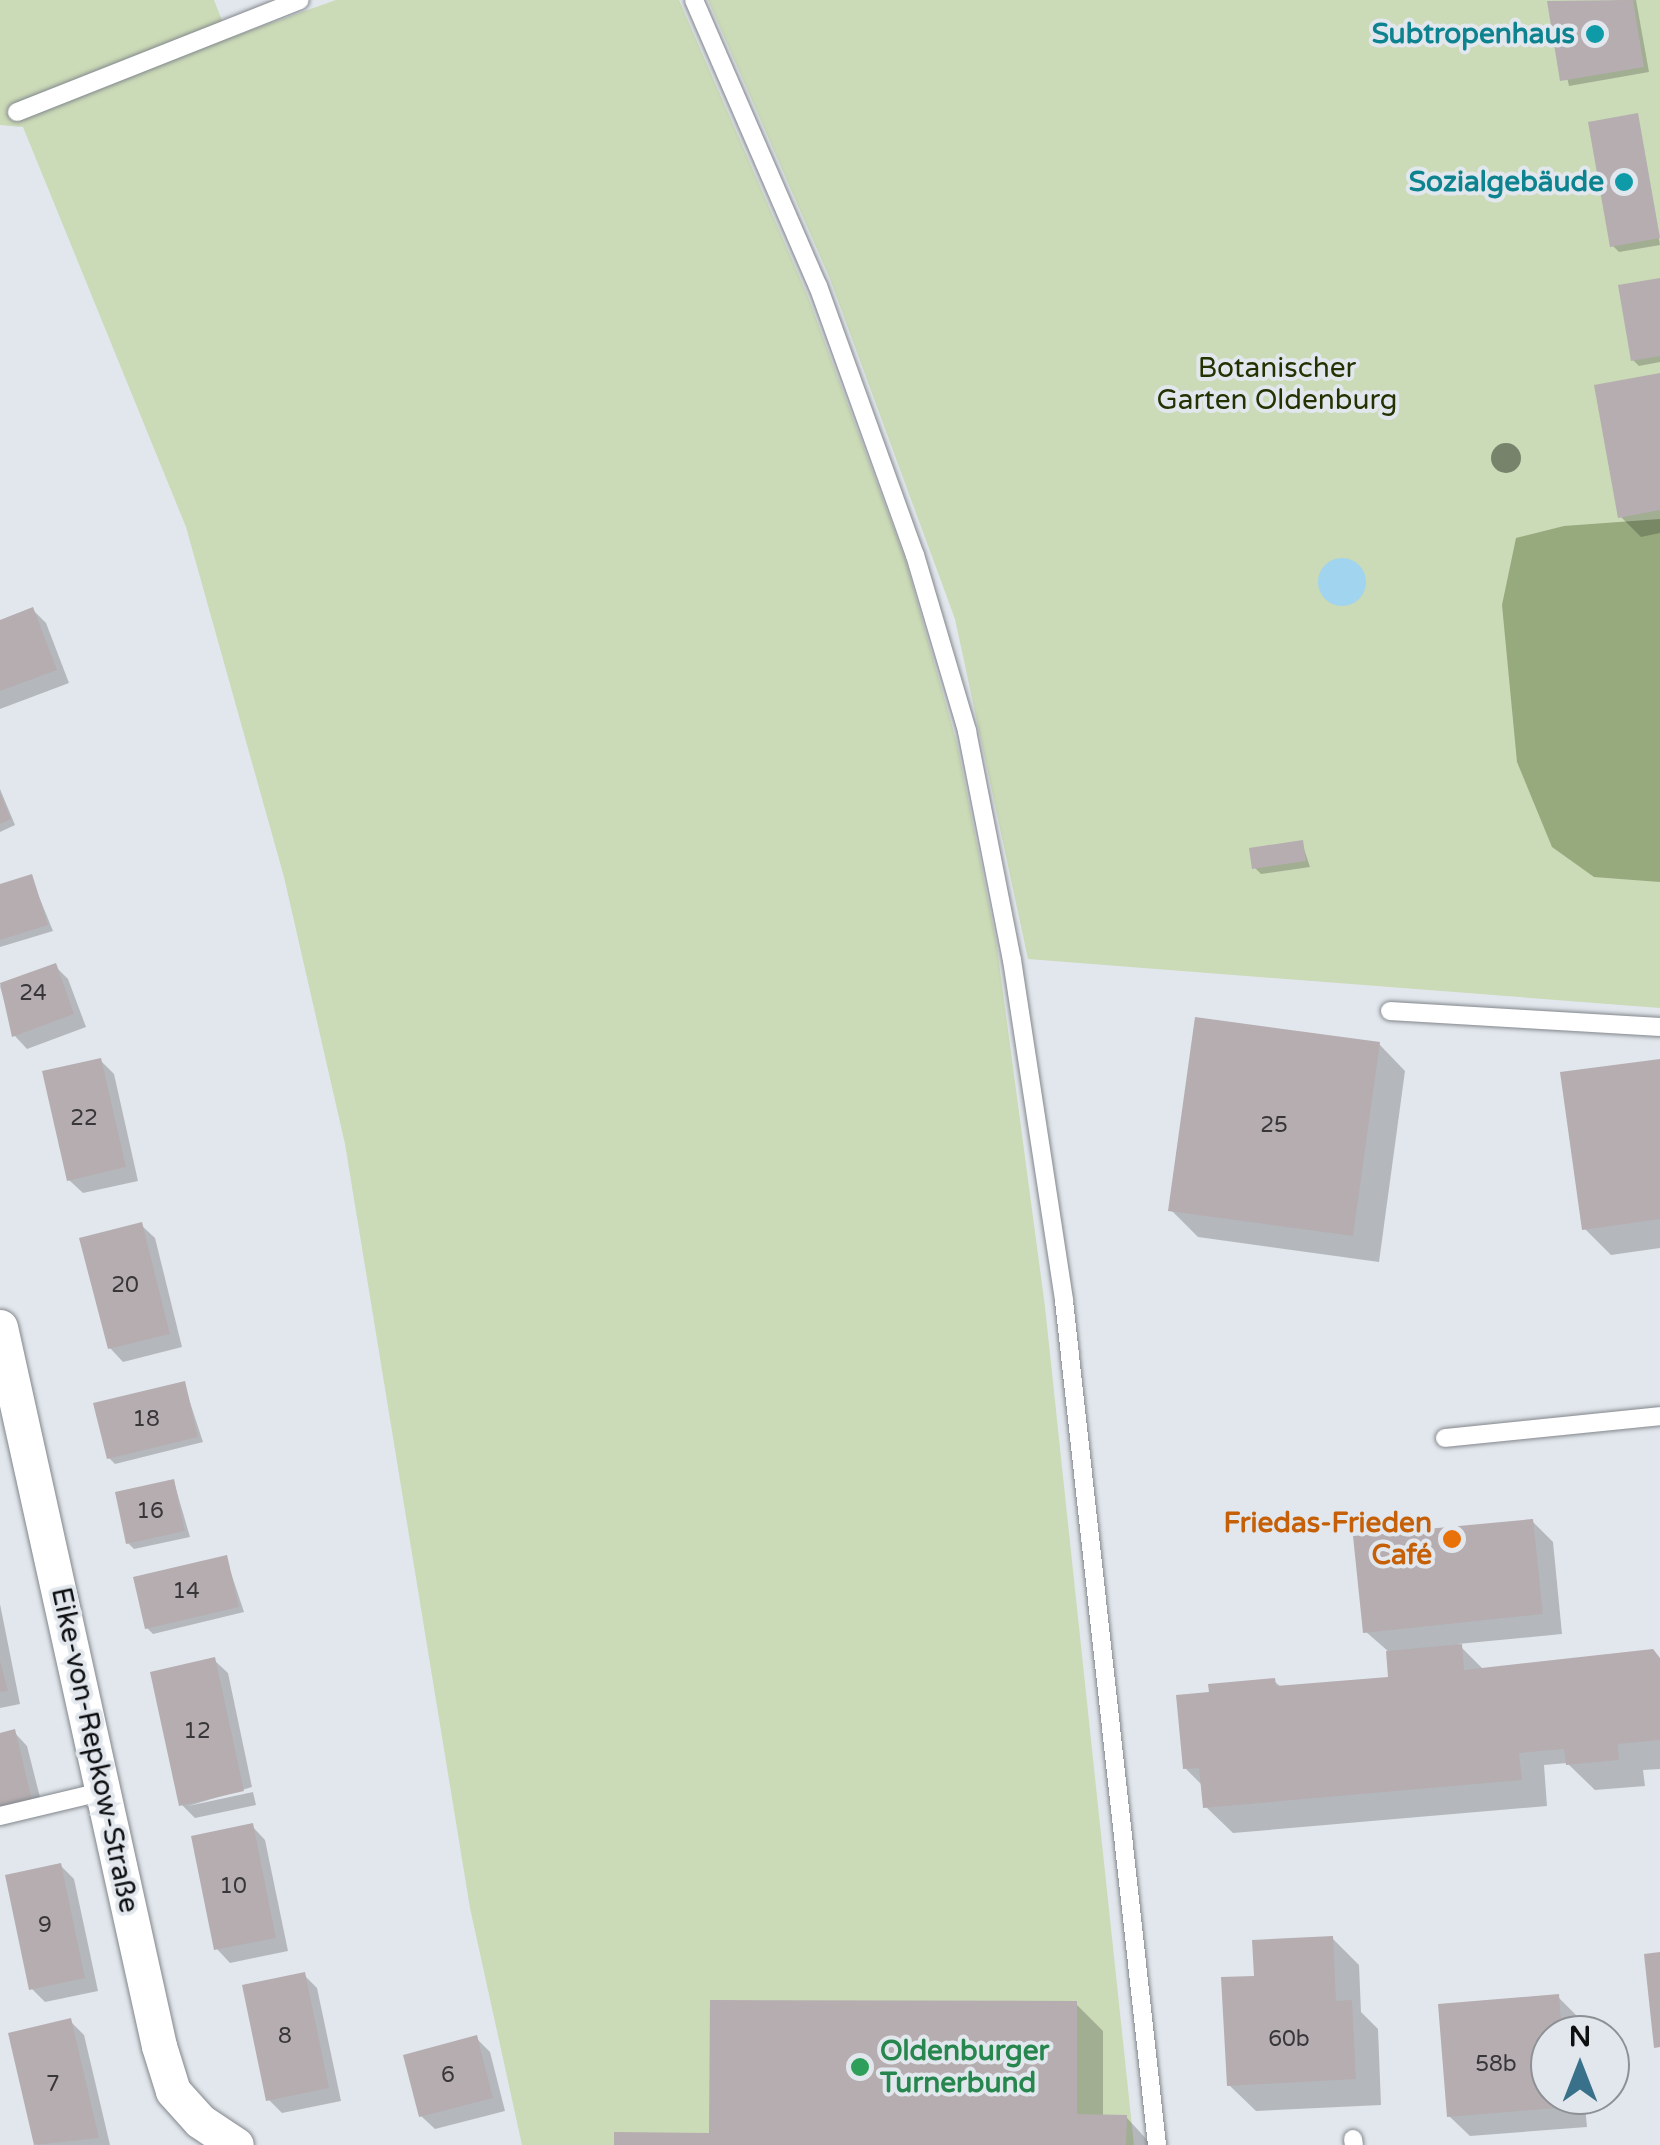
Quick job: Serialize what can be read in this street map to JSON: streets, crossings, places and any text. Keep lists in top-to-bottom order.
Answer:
{
  "streets": {
    "street": ["Eike-von-Repkow-Straße"]
  },
  "parks": ["Botanischer Garten Oldenburg"],
  "places": [
    "Subtropenhaus",
    "Sozialgebäude",
    "Friedas-Frieden Café",
    "Oldenburger Turnerbund"
  ],
  "house_numbers": [
    "24",
    "22",
    "25",
    "20",
    "18",
    "16",
    "14",
    "12",
    "10",
    "9",
    "8",
    "60b",
    "58b",
    "6",
    "7"
  ],
  "north": "top"
}
